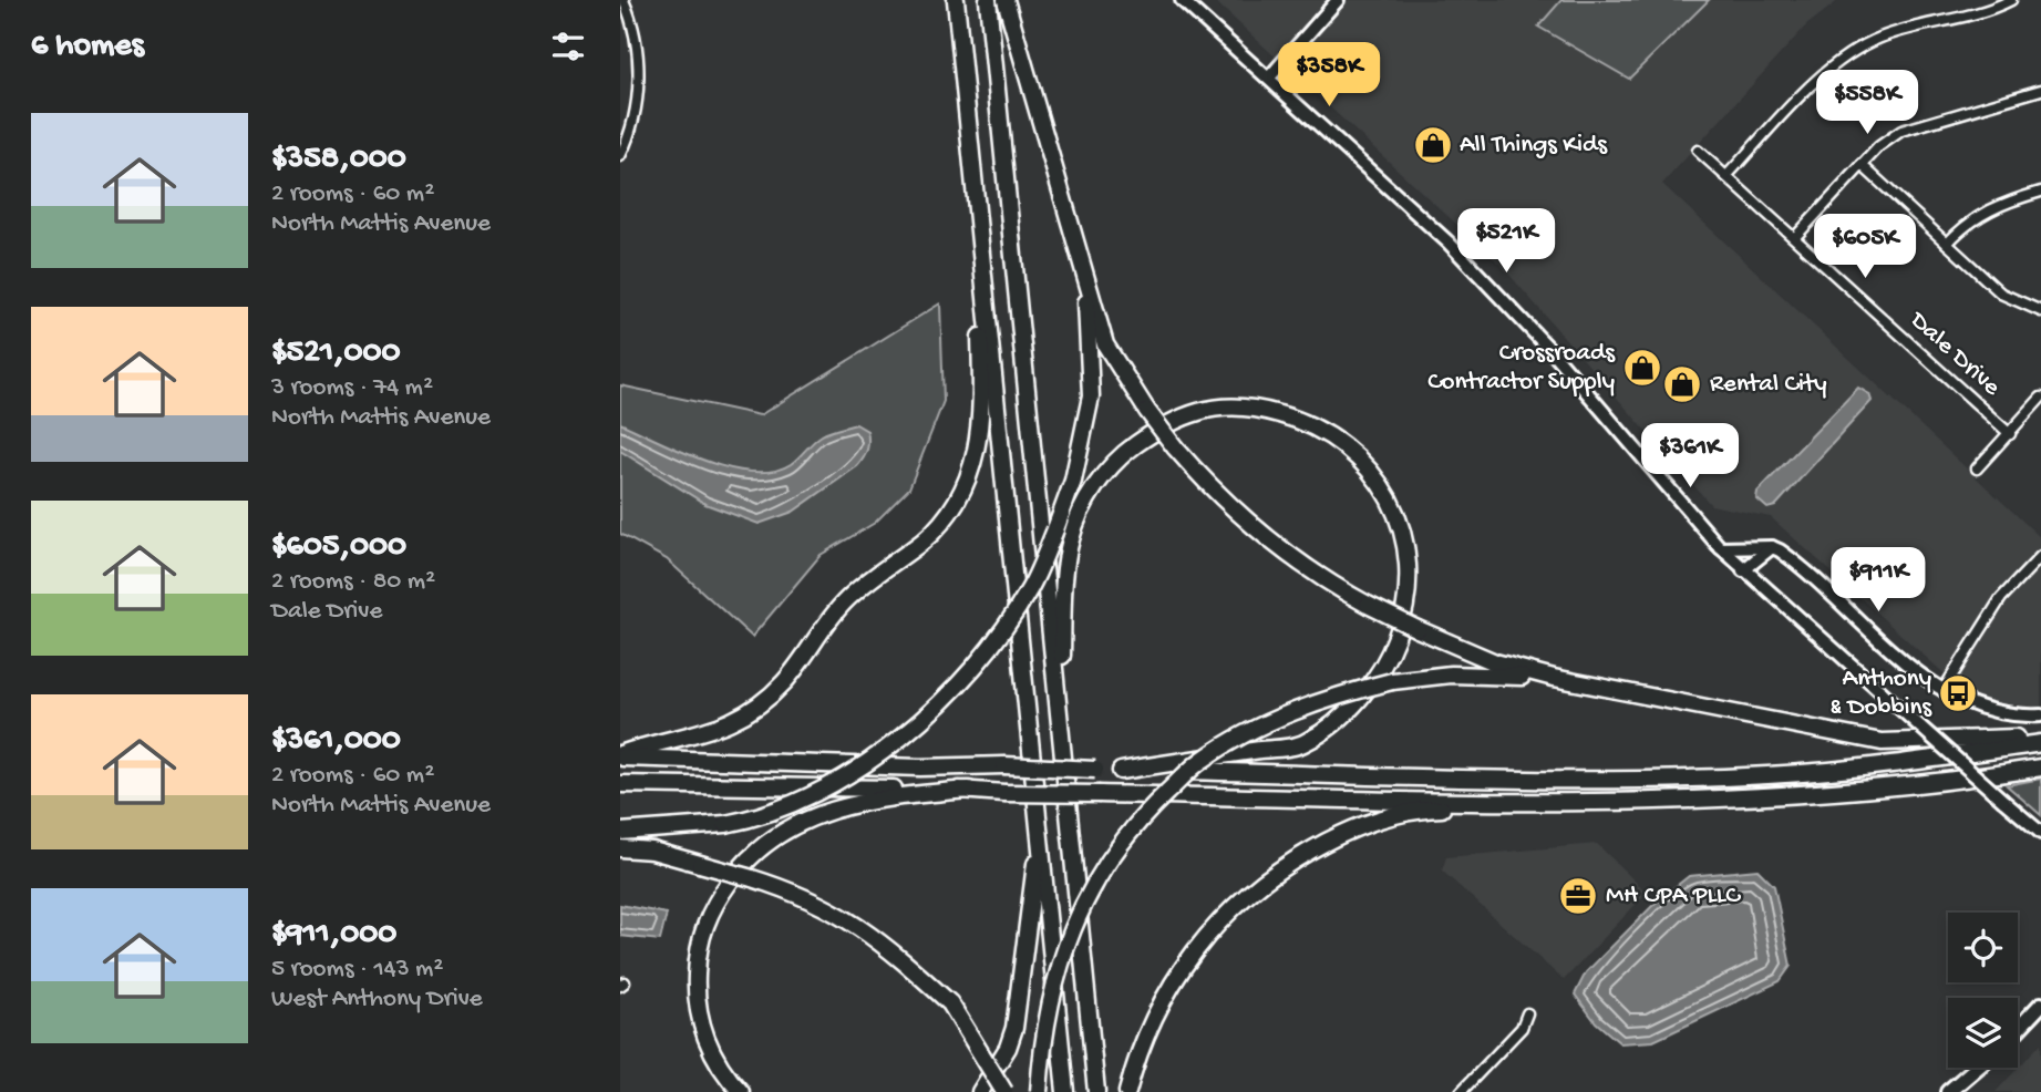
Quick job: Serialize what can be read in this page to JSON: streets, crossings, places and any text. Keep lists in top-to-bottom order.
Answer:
{
  "streets": {
    "street": ["Dale Drive"]
  },
  "places": {
    "shop": ["All Things Kids", "Crossroads Contractor Supply", "Rental City"],
    "bus stop": ["Anthony & Dobbins"],
    "office": ["MH CPA PLLC"]
  },
  "page": {
    "heading": "6 homes",
    "price": [
      "$358K",
      "$558K",
      "$521K",
      "$605K",
      "$361K",
      "$911K"
    ],
    "list": [
      {
        "name": "$358,000",
        "note": "2 rooms · 60 m² · North Mattis Avenue"
      },
      {
        "name": "$521,000",
        "note": "3 rooms · 74 m² · North Mattis Avenue"
      },
      {
        "name": "$605,000",
        "note": "2 rooms · 80 m² · Dale Drive"
      },
      {
        "name": "$361,000",
        "note": "2 rooms · 60 m² · North Mattis Avenue"
      },
      {
        "name": "$911,000",
        "note": "5 rooms · 143 m² · West Anthony Drive"
      }
    ]
  }
}
